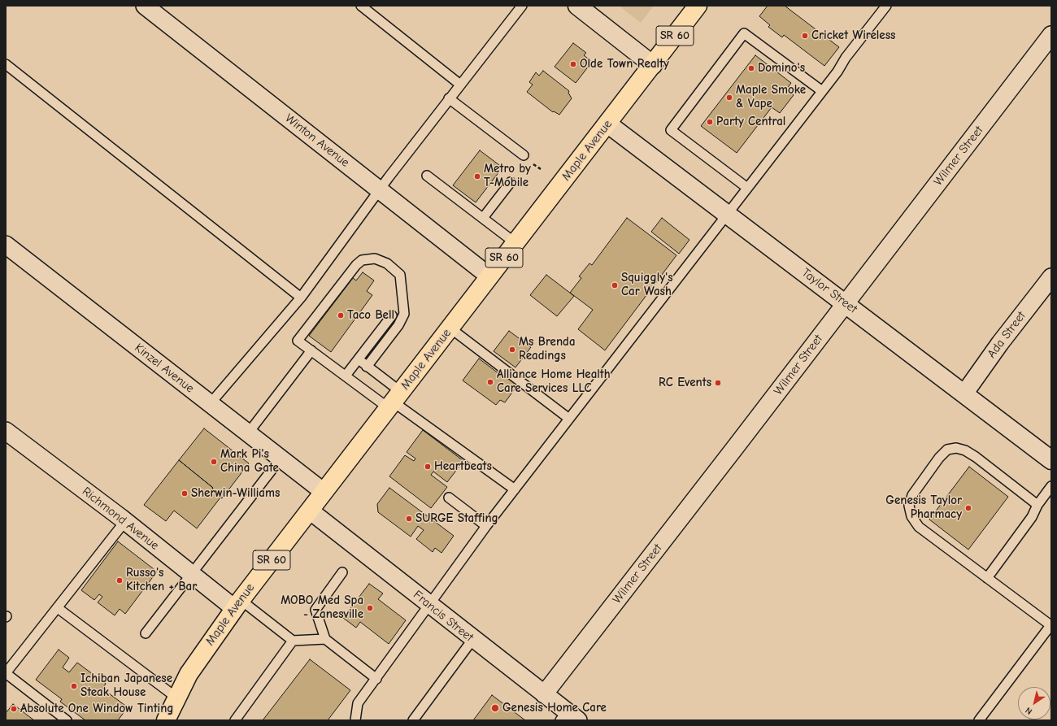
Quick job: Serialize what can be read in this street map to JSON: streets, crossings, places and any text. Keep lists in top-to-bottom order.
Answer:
{
  "streets": {
    "main road": ["SR 60", "Maple Avenue"],
    "street": [
      "Winton Avenue",
      "Wilmer Street",
      "Taylor Street",
      "Ada Street",
      "Kinzel Avenue",
      "Richmond Avenue",
      "Francis Street"
    ]
  },
  "crossings": [
    ["Winton Avenue", "Maple Avenue"],
    ["Maple Avenue", "Taylor Street"],
    ["Maple Avenue", "Kinzel Avenue"],
    ["Maple Avenue", "Richmond Avenue"],
    ["Maple Avenue", "Francis Street"],
    ["Wilmer Street", "Taylor Street"],
    ["Wilmer Street", "Francis Street"],
    ["Taylor Street", "Ada Street"]
  ],
  "places": [
    "Cricket Wireless",
    "Olde Town Realty",
    "Domino's",
    "Maple Smoke & Vape",
    "Party Central",
    "Metro by T-Mobile",
    "Squiggly's Car Wash",
    "Taco Bell",
    "Ms Brenda Readings",
    "Alliance Home Health Care Services LLC",
    "RC Events",
    "Mark Pi's China Gate",
    "Heartbeats",
    "Sherwin-Williams",
    "Genesis Taylor Pharmacy",
    "SURGE Staffing",
    "Russo's Kitchen + Bar",
    "MOBO Med Spa - Zanesville",
    "Ichiban Japanese Steak House",
    "Genesis Home Care",
    "Absolute One Window Tinting"
  ],
  "north": "bottom left"
}
